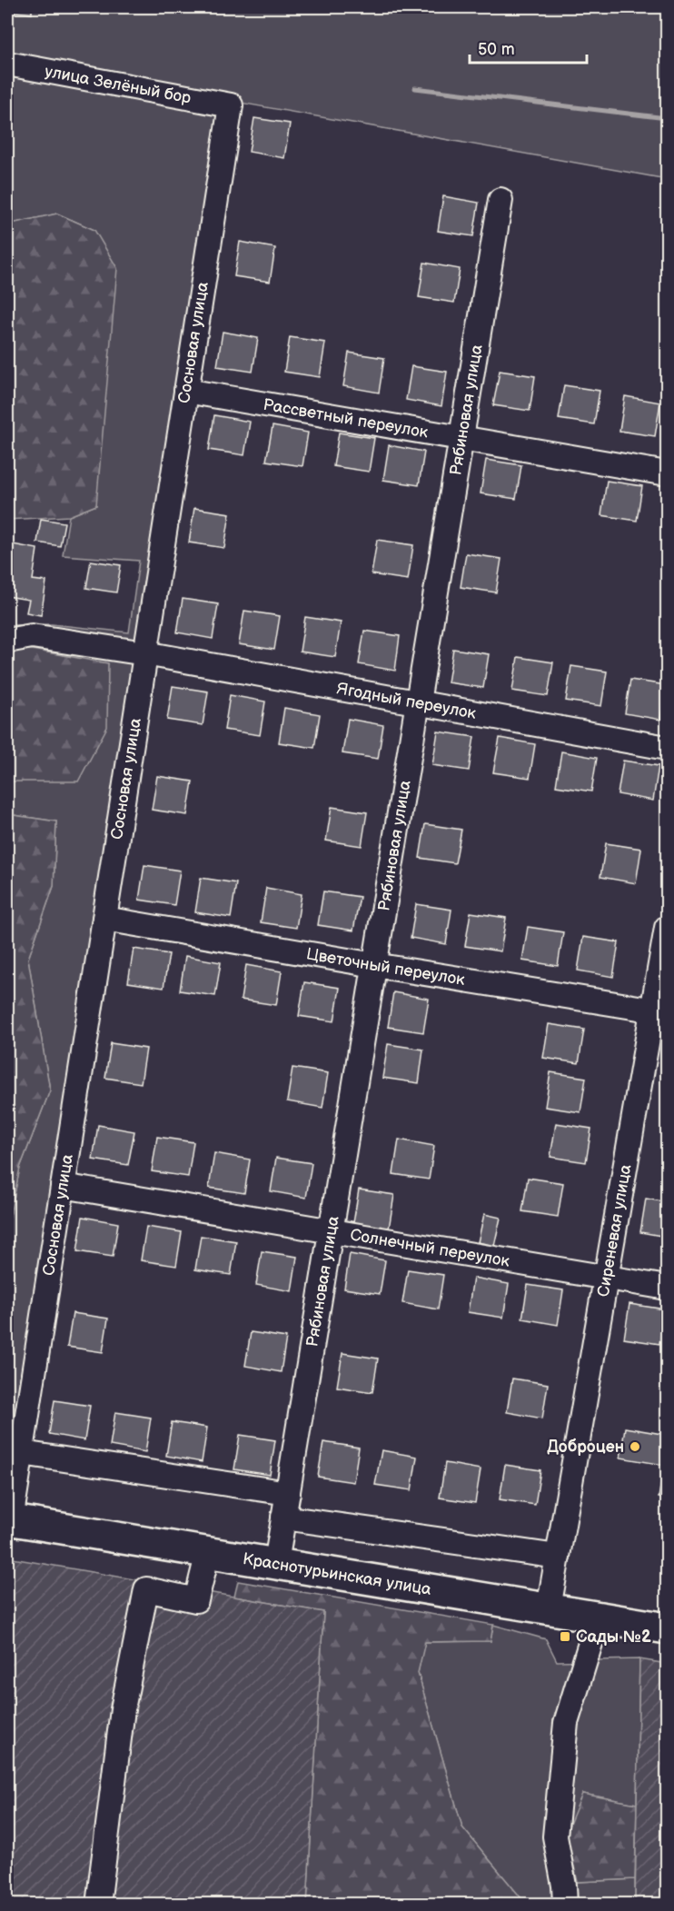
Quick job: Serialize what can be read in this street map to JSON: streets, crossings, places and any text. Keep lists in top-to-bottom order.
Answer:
{
  "streets": {
    "main road": ["Краснотурьинская улица"],
    "street": [
      "улица Зелёный бор",
      "Сосновая улица",
      "Рябиновая улица",
      "Рассветный переулок",
      "Ягодный переулок",
      "Цветочный переулок",
      "Сиреневая улица",
      "Солнечный переулок"
    ]
  },
  "crossings": [
    ["улица Зелёный бор", "Сосновая улица"],
    ["Сосновая улица", "Рассветный переулок"],
    ["Сосновая улица", "Ягодный переулок"],
    ["Сосновая улица", "Цветочный переулок"],
    ["Сосновая улица", "Солнечный переулок"],
    ["Сосновая улица", "Краснотурьинская улица"],
    ["Рябиновая улица", "Рассветный переулок"],
    ["Рябиновая улица", "Ягодный переулок"],
    ["Рябиновая улица", "Цветочный переулок"],
    ["Рябиновая улица", "Солнечный переулок"],
    ["Рябиновая улица", "Краснотурьинская улица"],
    ["Цветочный переулок", "Сиреневая улица"],
    ["Сиреневая улица", "Солнечный переулок"],
    ["Сиреневая улица", "Краснотурьинская улица"]
  ],
  "places": {
    "other": ["Доброцен"],
    "transit": ["Сады №2"]
  },
  "scale_bar": "50 m"
}
